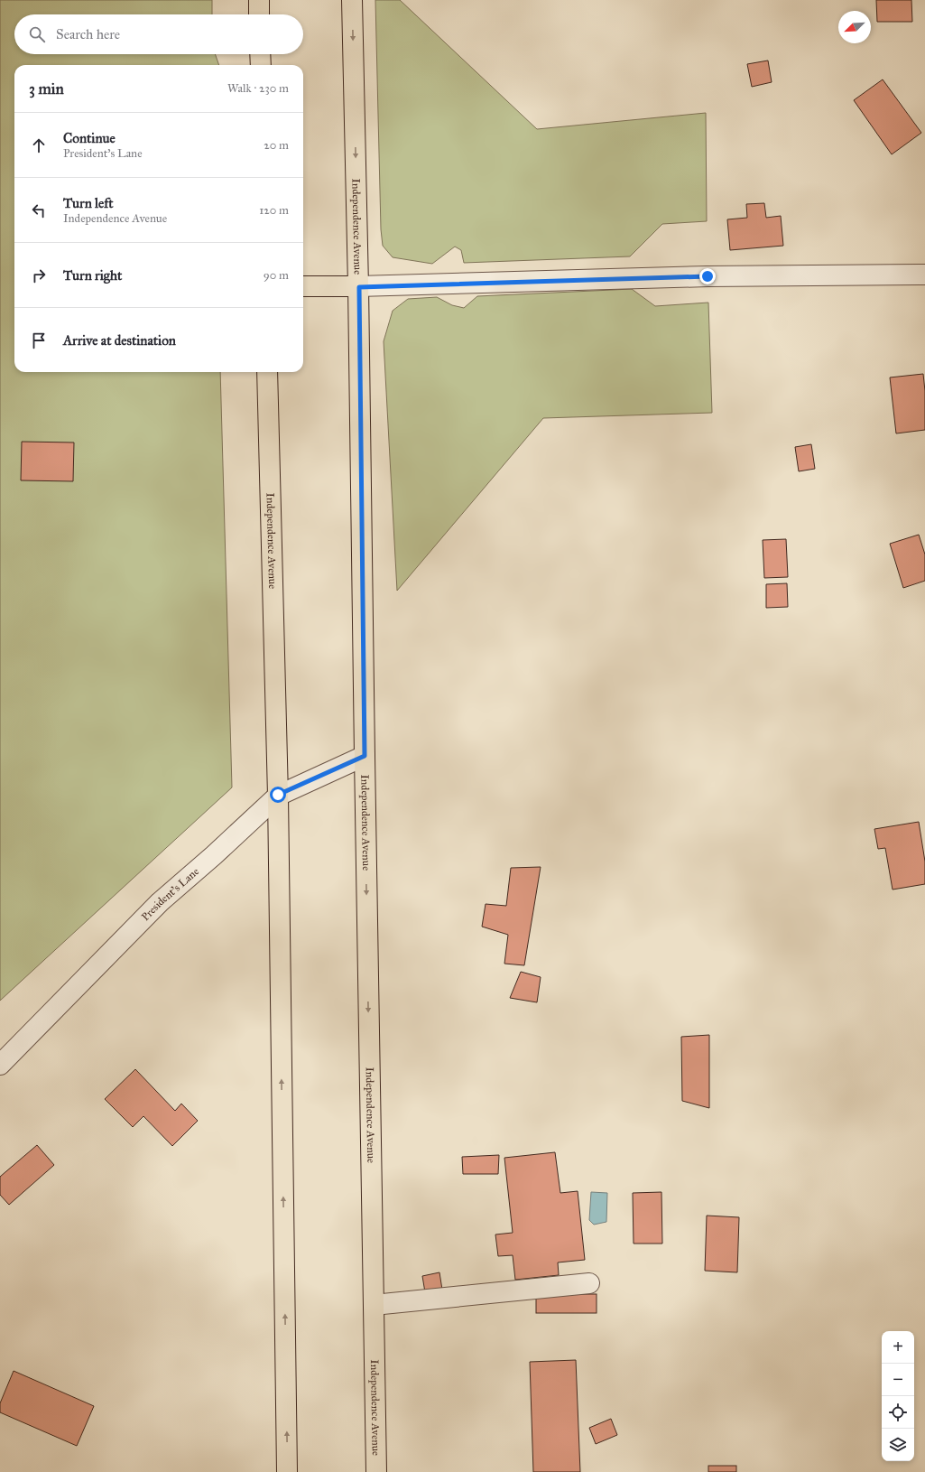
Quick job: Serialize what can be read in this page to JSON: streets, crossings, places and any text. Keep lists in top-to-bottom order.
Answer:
{
  "streets": {
    "main road": ["Independence Avenue"],
    "street": ["President's Lane"]
  },
  "crossings": [
    ["Independence Avenue", "President's Lane"]
  ],
  "north": "bottom left",
  "page": {
    "search": "Search here",
    "heading": ["3 min", "Walk · 230 m"],
    "list": [
      ["Continue", "President's Lane", "20 m"],
      ["Turn left", "Independence Avenue", "120 m"],
      ["Turn right", "90 m"],
      "Arrive at destination"
    ],
    "map_buttons": ["+", "−"]
  }
}
